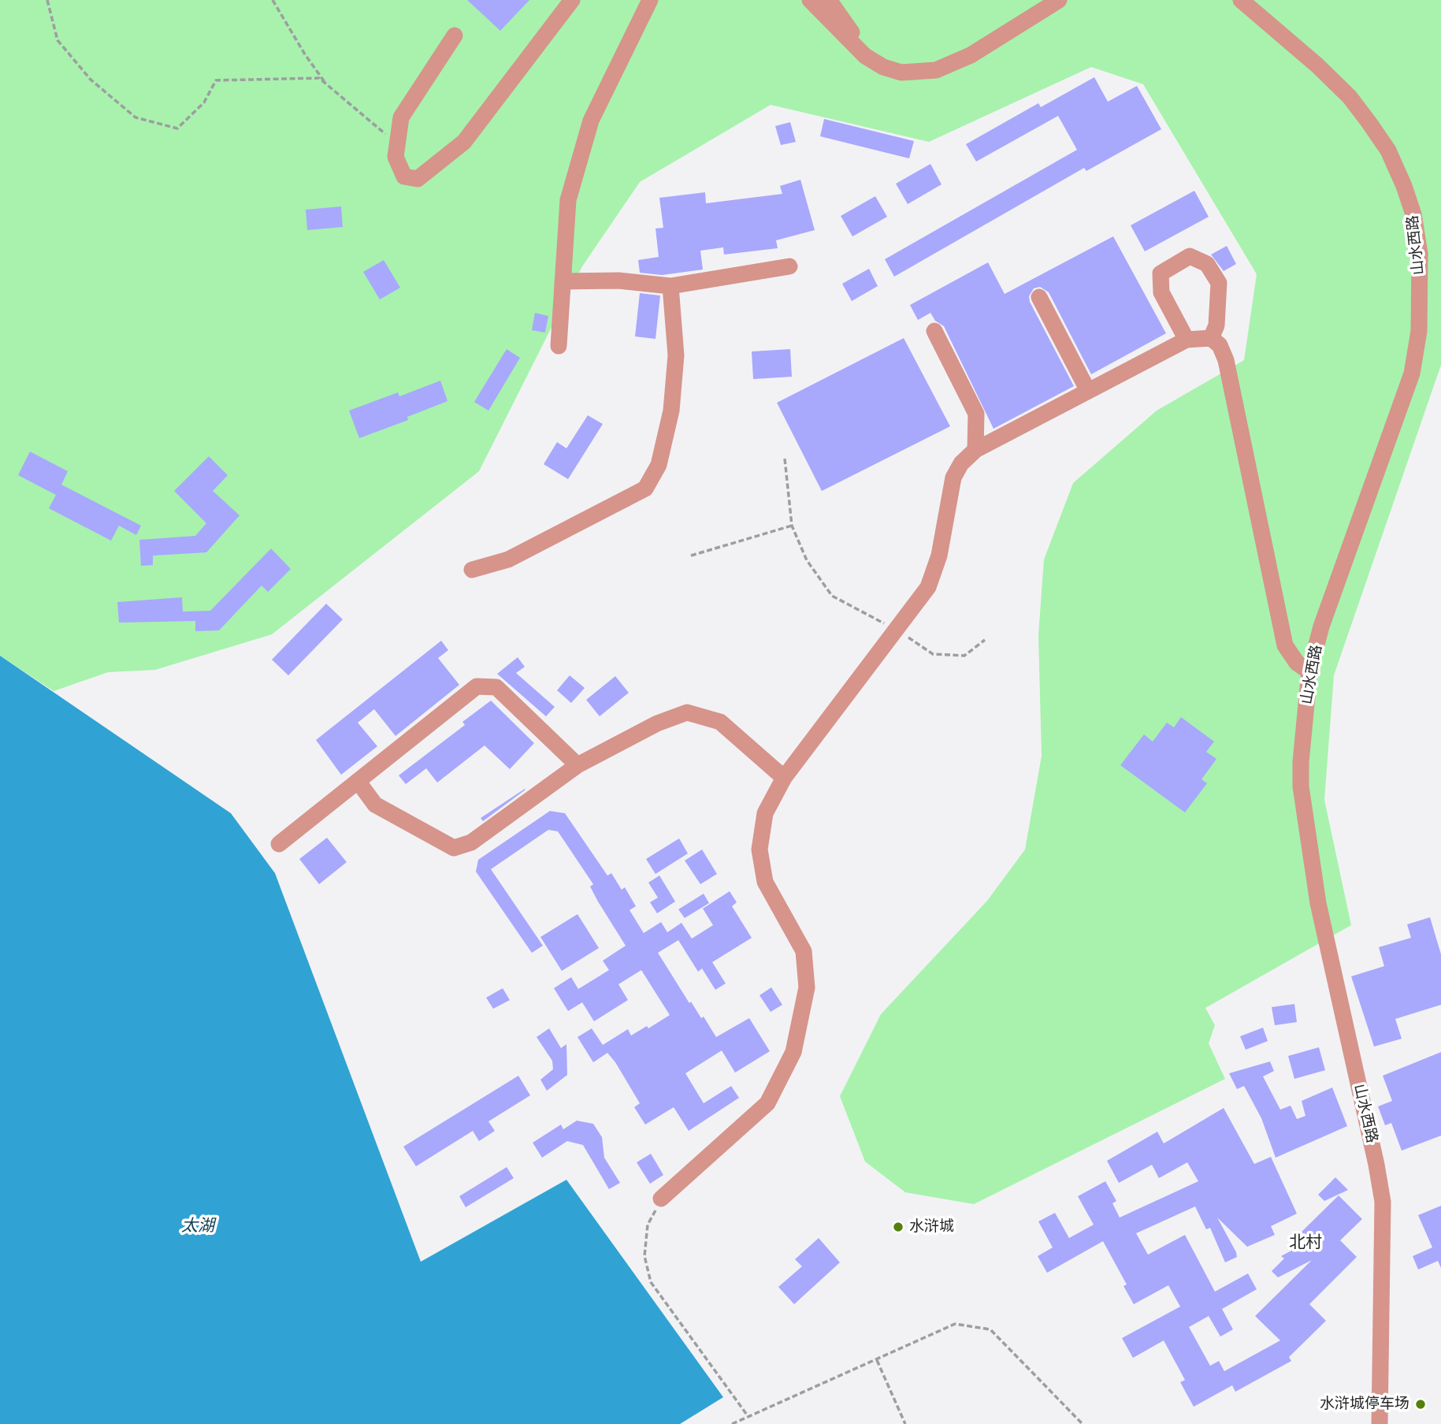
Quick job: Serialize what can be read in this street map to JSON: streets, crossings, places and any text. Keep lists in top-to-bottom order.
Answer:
{
  "streets": {
    "street": ["山水西路"]
  },
  "districts": ["北村"],
  "water": ["太湖"],
  "places": ["水浒城", "水浒城停车场"]
}
